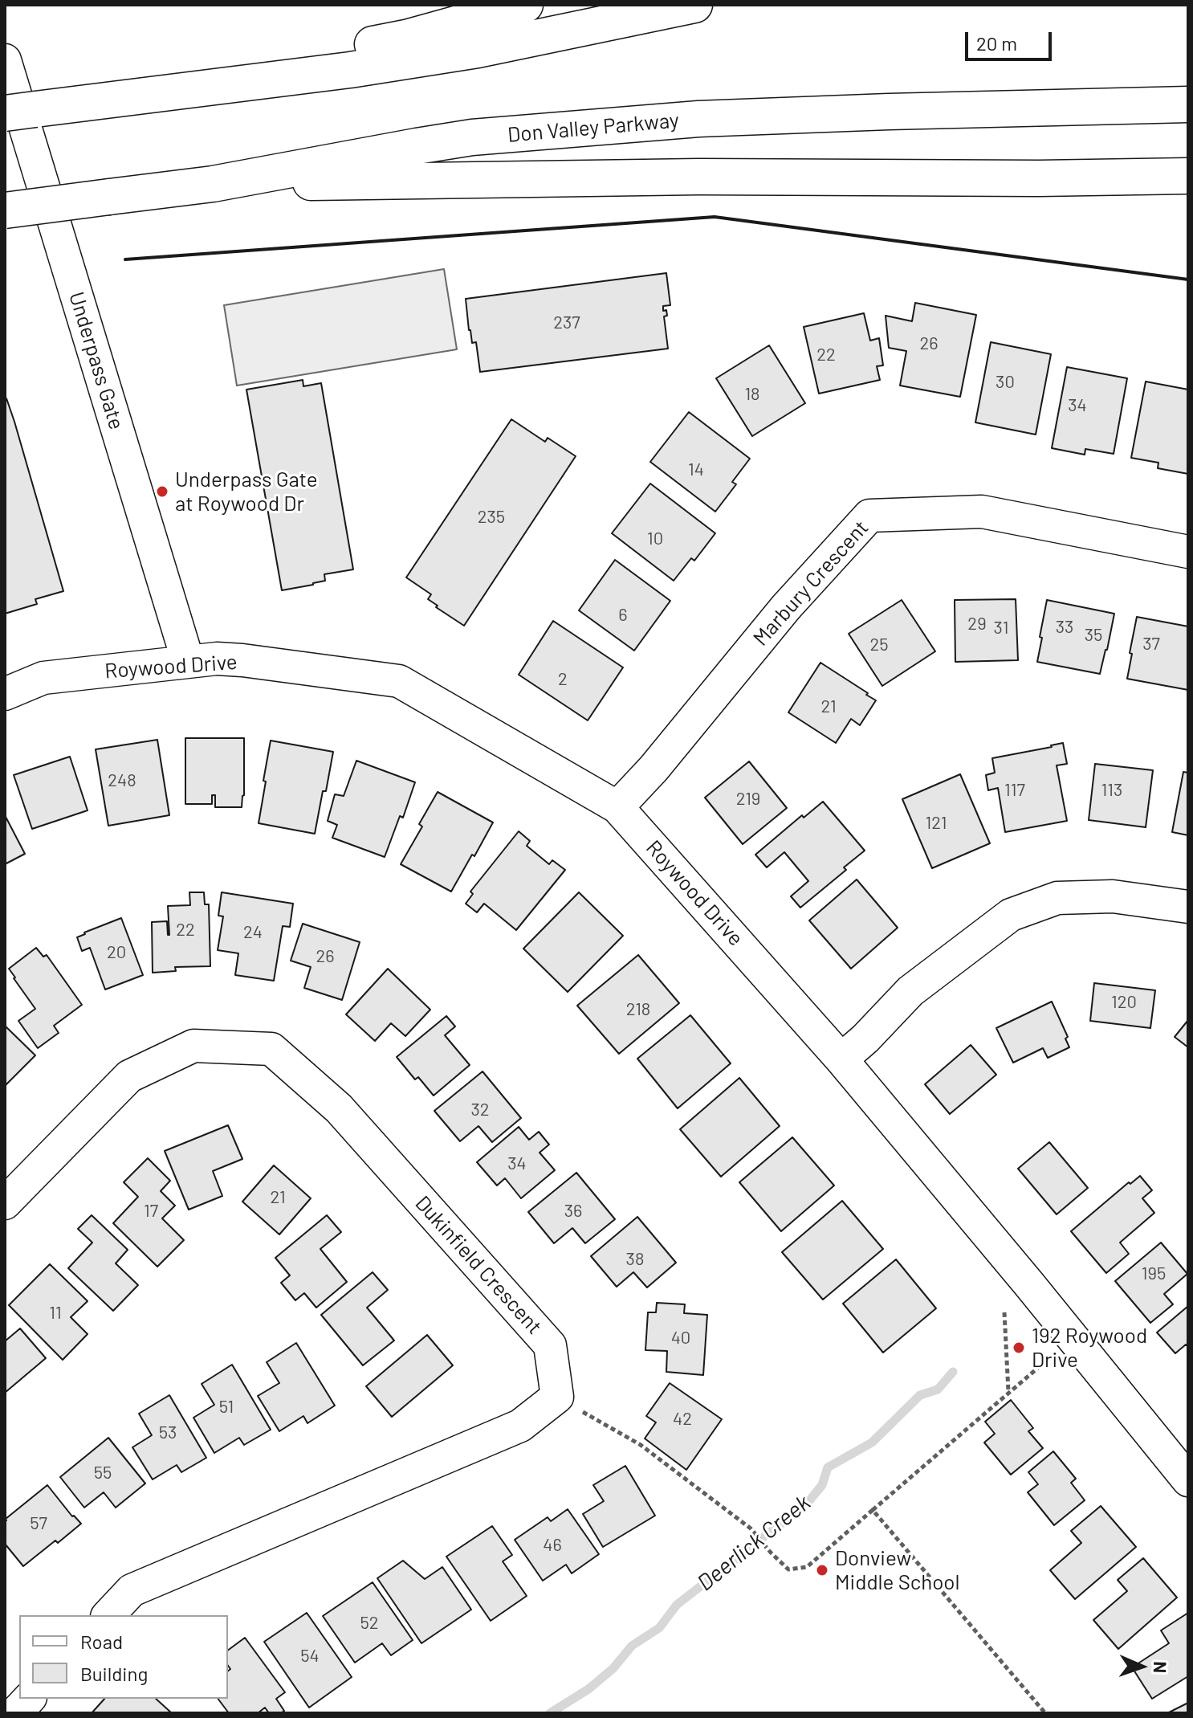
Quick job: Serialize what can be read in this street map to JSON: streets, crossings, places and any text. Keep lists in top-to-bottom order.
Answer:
{
  "streets": {
    "highway": ["Don Valley Parkway"],
    "street": [
      "Underpass Gate",
      "Marbury Crescent",
      "Roywood Drive",
      "Dukinfield Crescent"
    ]
  },
  "crossings": [
    ["Underpass Gate", "Roywood Drive"],
    ["Marbury Crescent", "Roywood Drive"]
  ],
  "water": ["Deerlick Creek"],
  "places": ["Underpass Gate at Roywood Dr", "192 Roywood Drive", "Donview Middle School"],
  "house_numbers": [
    "237",
    "26",
    "22",
    "30",
    "18",
    "34",
    "14",
    "235",
    "10",
    "6",
    "29",
    "33",
    "31",
    "35",
    "37",
    "25",
    "2",
    "21",
    "248",
    "117",
    "113",
    "219",
    "121",
    "22",
    "24",
    "20",
    "26",
    "120",
    "218",
    "32",
    "34",
    "21",
    "17",
    "36",
    "38",
    "195",
    "11",
    "40",
    "51",
    "42",
    "53",
    "55",
    "57",
    "46",
    "52",
    "54"
  ],
  "legend": ["Road", "Building"],
  "scale_bar": "20 m",
  "north": "right"
}
